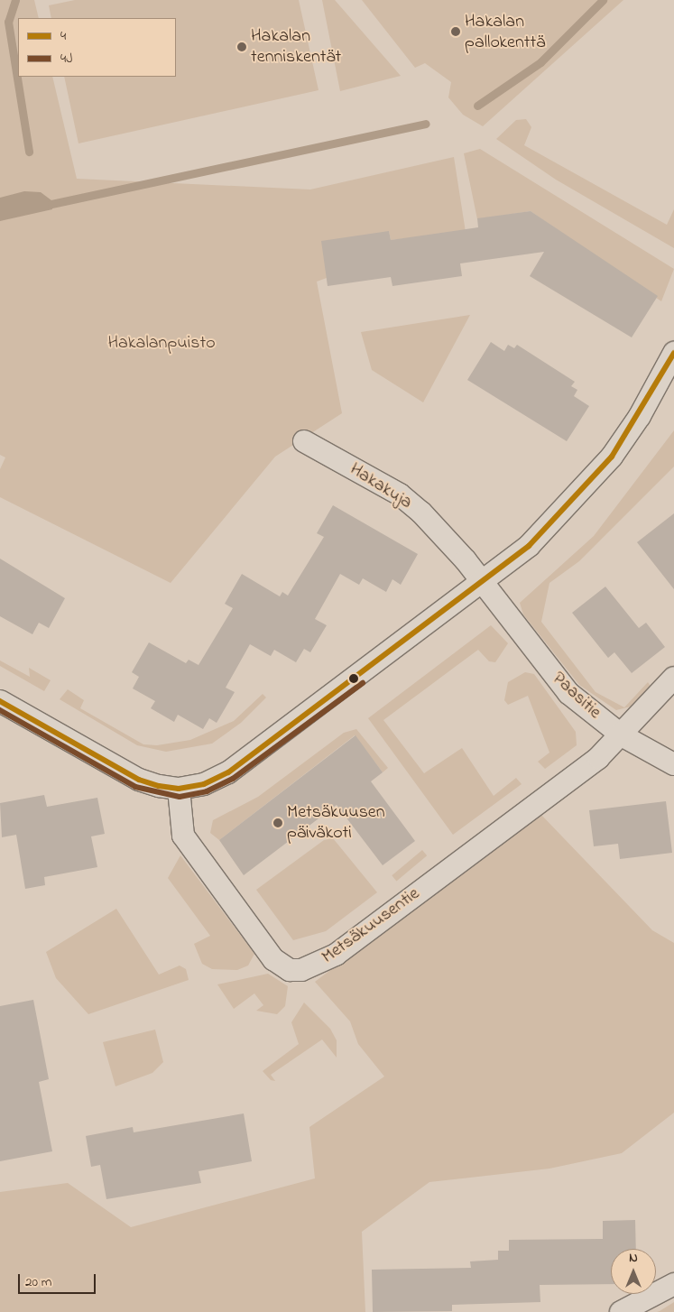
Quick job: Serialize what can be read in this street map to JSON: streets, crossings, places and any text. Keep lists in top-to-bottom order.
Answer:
{
  "streets": {
    "street": ["Hakakuja", "Paasitie", "Metsäkuusentie"]
  },
  "crossings": [
    ["Hakakuja", "Paasitie"],
    ["Paasitie", "Metsäkuusentie"]
  ],
  "parks": ["Hakalanpuisto"],
  "places": ["Hakalan pallokenttä", "Hakalan tenniskentät", "Metsäkuusen päiväkoti"],
  "lines": ["transit line 4", "transit line 4J"],
  "legend": ["4", "4J"],
  "scale_bar": "20 m",
  "north": "top"
}
